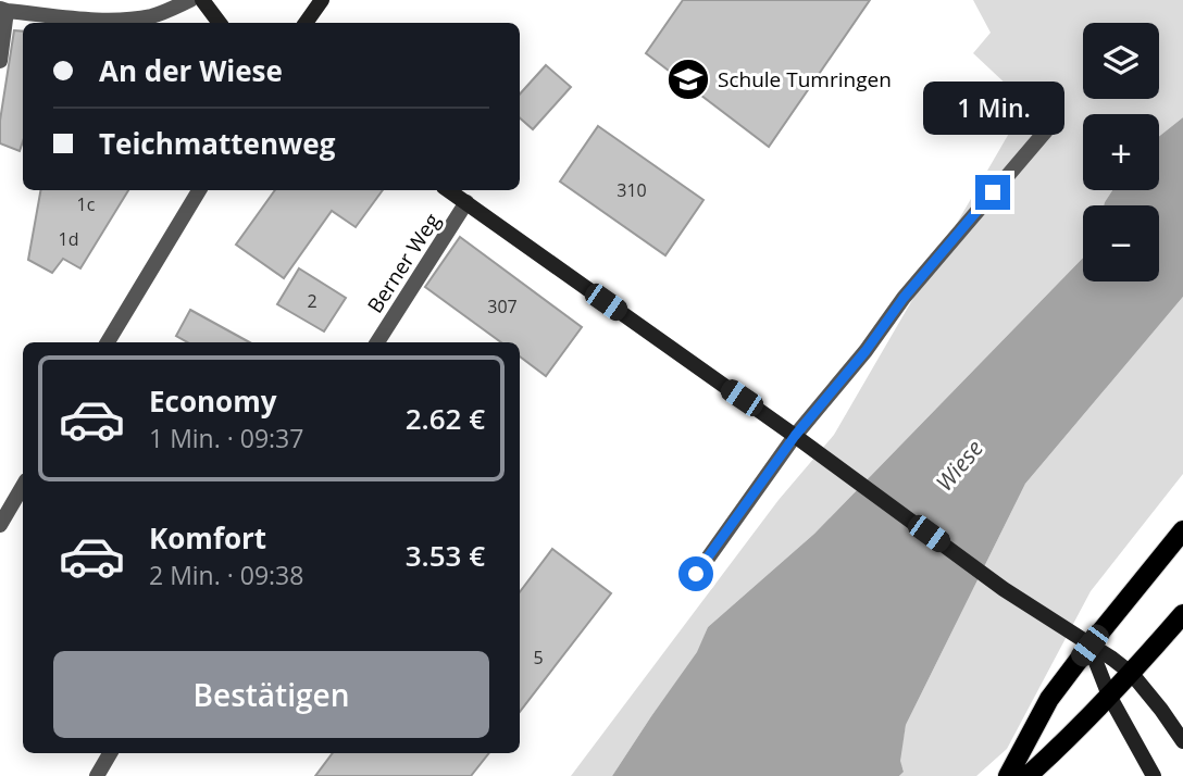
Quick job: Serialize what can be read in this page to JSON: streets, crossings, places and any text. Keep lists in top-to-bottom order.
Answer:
{
  "streets": {
    "street": ["Berner Weg"]
  },
  "water": ["Wiese"],
  "places": {
    "school or university": ["Schule Tumringen"]
  },
  "house_numbers": [
    "310",
    "1c",
    "1d",
    "2",
    "307",
    "5"
  ],
  "page": {
    "map_buttons": ["+", "−"],
    "banner": ["An der Wiese", "Teichmattenweg"],
    "bubble": "1 Min.",
    "list": [
      {
        "name": "Economy",
        "note": "1 Min. · 09:37",
        "value": "2.62 €"
      },
      {
        "name": "Komfort",
        "note": "2 Min. · 09:38",
        "value": "3.53 €"
      }
    ],
    "buttons": "Bestätigen"
  }
}
